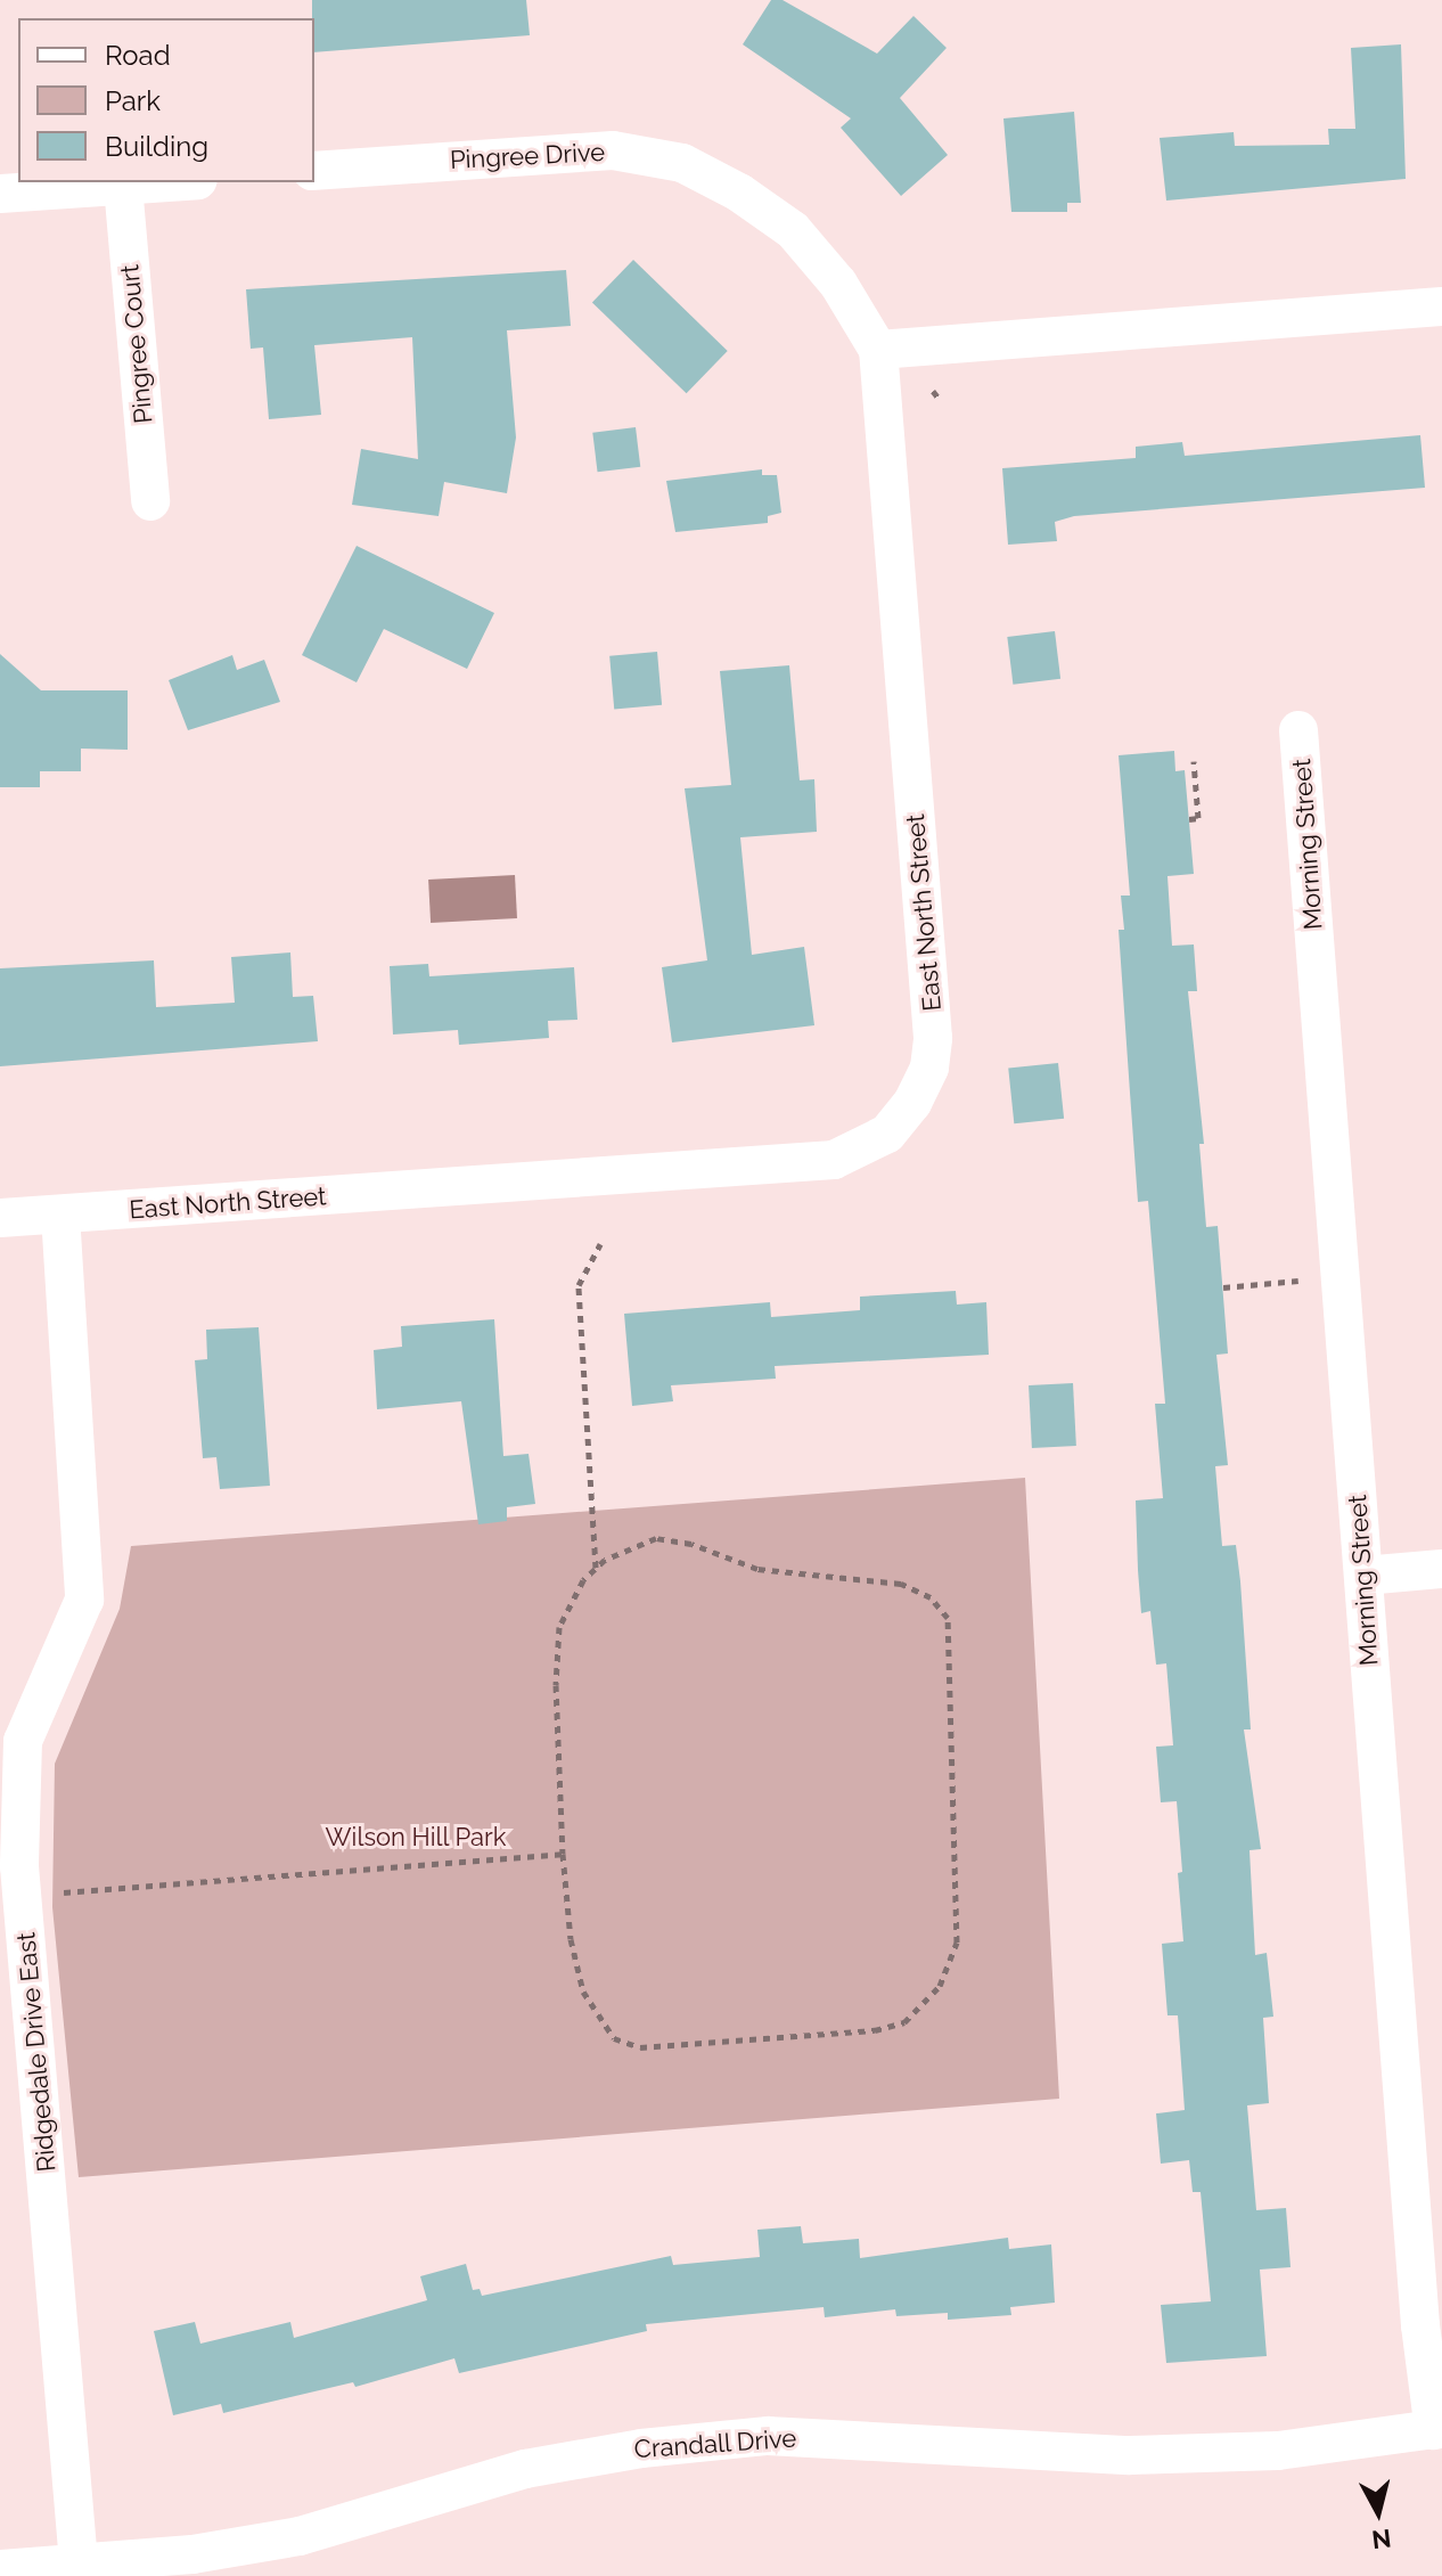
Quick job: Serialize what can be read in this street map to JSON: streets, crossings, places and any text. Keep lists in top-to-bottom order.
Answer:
{
  "streets": {
    "street": [
      "Pingree Drive",
      "Pingree Court",
      "Morning Street",
      "East North Street",
      "Ridgedale Drive East",
      "Crandall Drive"
    ]
  },
  "crossings": [
    ["Pingree Drive", "East North Street"],
    ["Morning Street", "Crandall Drive"],
    ["East North Street", "Ridgedale Drive East"],
    ["Ridgedale Drive East", "Crandall Drive"]
  ],
  "parks": ["Wilson Hill Park"],
  "legend": ["Road", "Park", "Building"],
  "north": "bottom"
}
